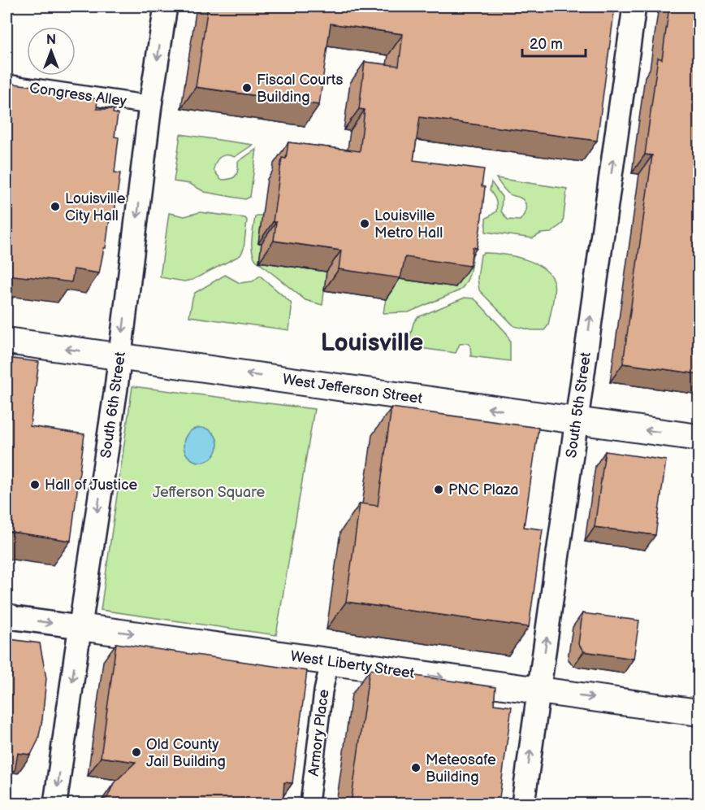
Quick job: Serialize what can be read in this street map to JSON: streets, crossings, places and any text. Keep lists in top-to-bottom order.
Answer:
{
  "streets": {
    "main road": ["West Jefferson Street", "West Liberty Street"],
    "street": [
      "Congress Alley",
      "South 6th Street",
      "South 5th Street",
      "Armory Place"
    ]
  },
  "crossings": [
    ["Congress Alley", "South 6th Street"],
    ["West Jefferson Street", "South 6th Street"],
    ["West Jefferson Street", "South 5th Street"],
    ["South 6th Street", "West Liberty Street"],
    ["South 5th Street", "West Liberty Street"],
    ["West Liberty Street", "Armory Place"]
  ],
  "one_way": [
    "West Jefferson Street",
    "South 6th Street",
    "South 5th Street",
    "West Liberty Street"
  ],
  "districts": ["Louisville"],
  "parks": ["Jefferson Square"],
  "places": [
    "Fiscal Courts Building",
    "Louisville City Hall",
    "Louisville Metro Hall",
    "Hall of Justice",
    "PNC Plaza",
    "Old County Jail Building",
    "Meteosafe Building"
  ],
  "scale_bar": "20 m",
  "north": "top"
}
